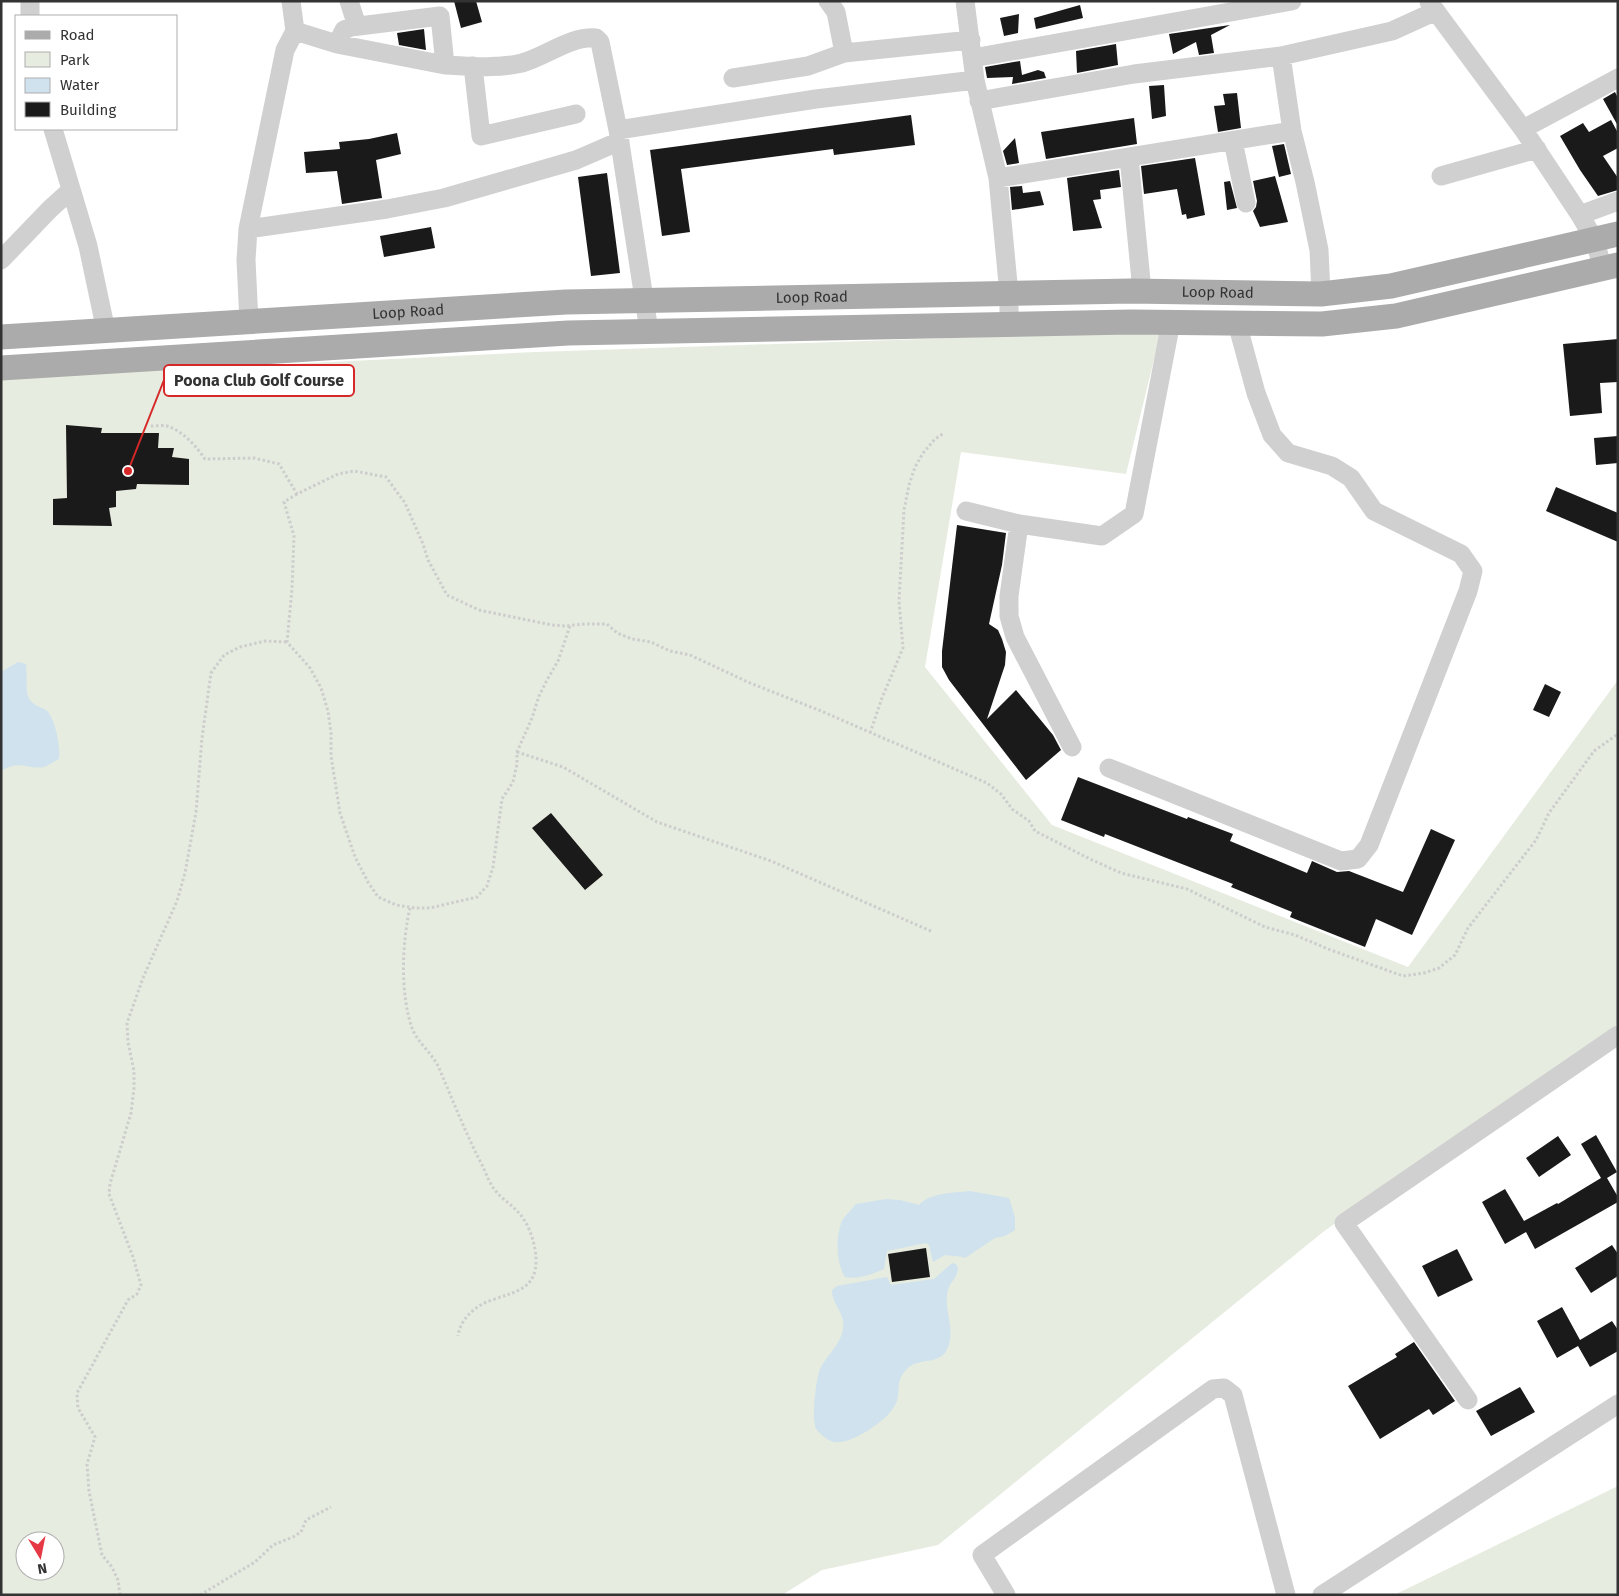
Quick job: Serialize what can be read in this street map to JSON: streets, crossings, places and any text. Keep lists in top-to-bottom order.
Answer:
{
  "streets": {
    "main road": ["Loop Road"]
  },
  "places": ["Poona Club Golf Course"],
  "legend": [
    "Road",
    "Park",
    "Water",
    "Building"
  ],
  "north": "bottom"
}
